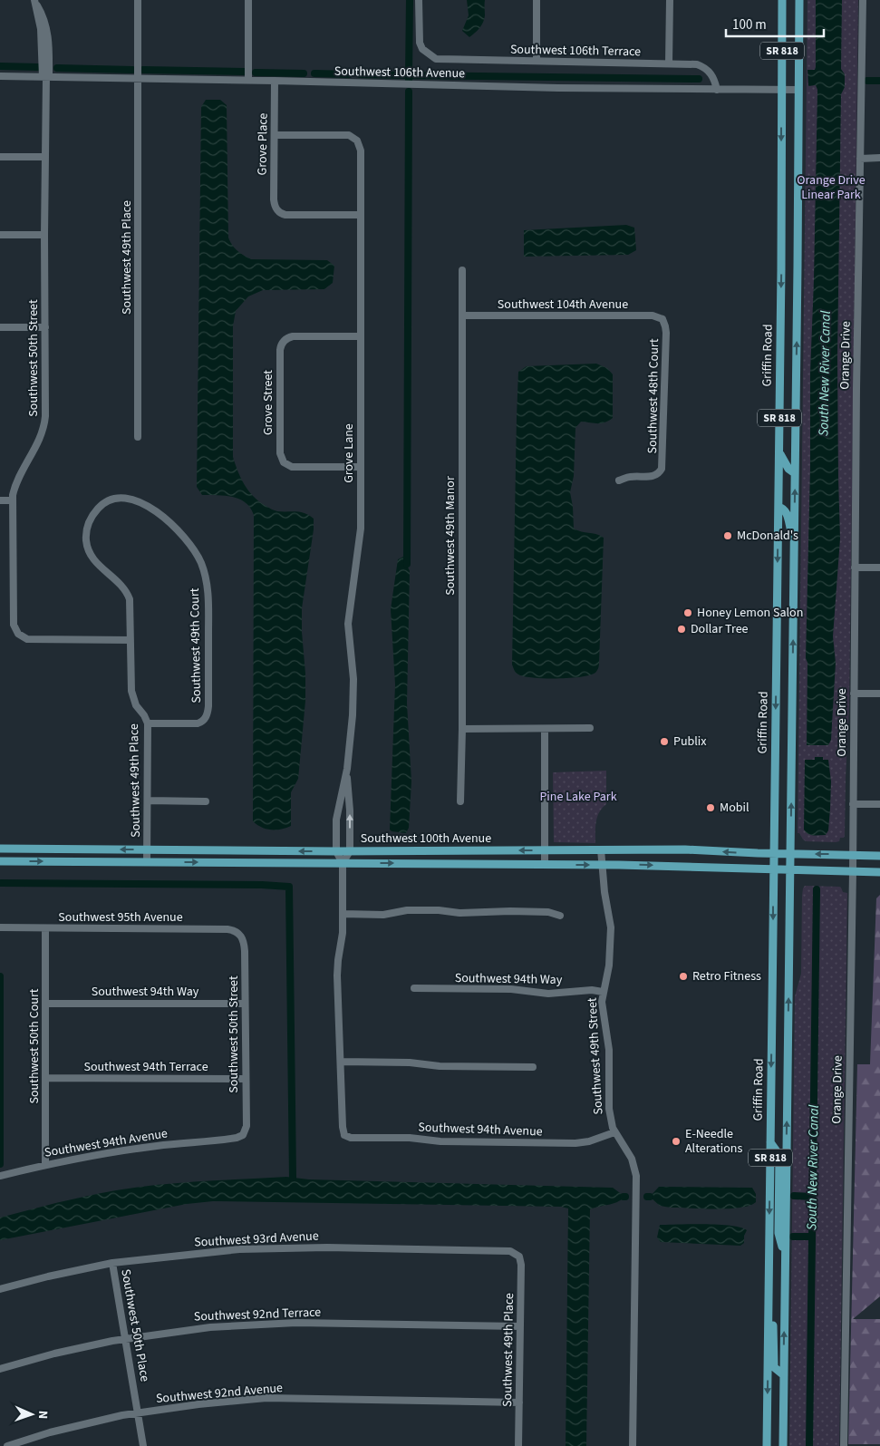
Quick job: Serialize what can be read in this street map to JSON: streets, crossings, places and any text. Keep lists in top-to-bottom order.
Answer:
{
  "streets": {
    "main road": ["SR 818", "Griffin Road", "Southwest 100th Avenue"],
    "street": [
      "Southwest 106th Terrace",
      "Southwest 106th Avenue",
      "Grove Place",
      "Southwest 49th Place",
      "Southwest 104th Avenue",
      "Orange Drive",
      "Southwest 50th Street",
      "Southwest 48th Court",
      "Grove Street",
      "Grove Lane",
      "Southwest 49th Manor",
      "Southwest 49th Court",
      "Southwest 95th Avenue",
      "Southwest 94th Way",
      "Southwest 50th Court",
      "Southwest 49th Street",
      "Southwest 94th Terrace",
      "Southwest 94th Avenue",
      "Southwest 93rd Avenue",
      "Southwest 92nd Terrace",
      "Southwest 50th Place",
      "Southwest 92nd Avenue"
    ]
  },
  "crossings": [
    ["Southwest 106th Terrace", "Southwest 106th Avenue"],
    ["SR 818", "Southwest 106th Avenue"],
    ["SR 818", "Southwest 100th Avenue"],
    ["Southwest 106th Avenue", "Grove Place"],
    ["Southwest 106th Avenue", "Southwest 49th Place"],
    ["Southwest 106th Avenue", "Griffin Road"],
    ["Southwest 106th Avenue", "Southwest 50th Street"],
    ["Grove Place", "Grove Lane"],
    ["Southwest 49th Place", "Southwest 50th Street"],
    ["Southwest 49th Place", "Southwest 49th Court"],
    ["Southwest 49th Place", "Southwest 100th Avenue"],
    ["Southwest 49th Place", "Southwest 93rd Avenue"],
    ["Southwest 49th Place", "Southwest 92nd Terrace"],
    ["Southwest 49th Place", "Southwest 92nd Avenue"],
    ["Southwest 104th Avenue", "Southwest 48th Court"],
    ["Southwest 104th Avenue", "Southwest 49th Manor"],
    ["Griffin Road", "Southwest 100th Avenue"],
    ["Orange Drive", "Southwest 100th Avenue"],
    ["Southwest 50th Street", "Southwest 95th Avenue"],
    ["Southwest 50th Street", "Southwest 94th Way"],
    ["Southwest 50th Street", "Southwest 94th Terrace"],
    ["Southwest 50th Street", "Southwest 94th Avenue"],
    ["Grove Street", "Grove Lane"],
    ["Grove Lane", "Southwest 100th Avenue"],
    ["Southwest 100th Avenue", "Southwest 49th Street"],
    ["Southwest 95th Avenue", "Southwest 50th Court"],
    ["Southwest 94th Way", "Southwest 50th Court"],
    ["Southwest 94th Way", "Southwest 49th Street"],
    ["Southwest 50th Court", "Southwest 94th Terrace"],
    ["Southwest 50th Court", "Southwest 94th Avenue"],
    ["Southwest 49th Street", "Southwest 94th Avenue"],
    ["Southwest 93rd Avenue", "Southwest 50th Place"],
    ["Southwest 92nd Terrace", "Southwest 50th Place"],
    ["Southwest 50th Place", "Southwest 92nd Avenue"]
  ],
  "water": ["South New River Canal"],
  "parks": ["Orange Drive Linear Park", "Pine Lake Park"],
  "places": [
    "McDonald's",
    "Honey Lemon Salon",
    "Dollar Tree",
    "Publix",
    "Mobil",
    "Retro Fitness",
    "E-Needle Alterations"
  ],
  "scale_bar": "100 m",
  "north": "right"
}
